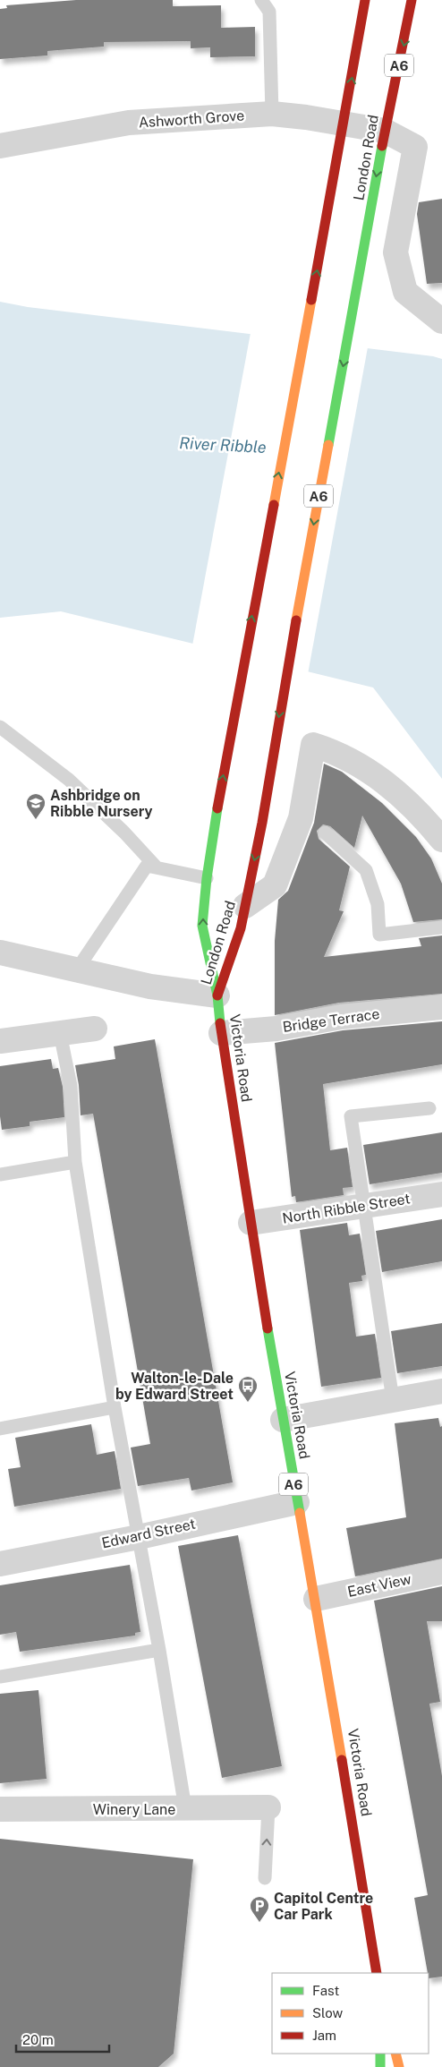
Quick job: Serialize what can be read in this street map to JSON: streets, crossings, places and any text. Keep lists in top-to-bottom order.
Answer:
{
  "streets": {
    "highway": ["A6", "London Road", "Victoria Road"],
    "street": [
      "Ashworth Grove",
      "Bridge Terrace",
      "North Ribble Street",
      "Edward Street",
      "East View",
      "Winery Lane"
    ]
  },
  "crossings": [
    ["Ashworth Grove", "London Road"],
    ["London Road", "Victoria Road"],
    ["Bridge Terrace", "Victoria Road"],
    ["Victoria Road", "North Ribble Street"],
    ["Victoria Road", "Edward Street"],
    ["Victoria Road", "East View"]
  ],
  "water": ["River Ribble"],
  "places": {
    "school or university": ["Ashbridge on Ribble Nursery"],
    "bus stop": ["Walton-le-Dale by Edward Street"],
    "parking": ["Capitol Centre Car Park"]
  },
  "legend": ["Fast", "Slow", "Jam"],
  "scale_bar": "20 m"
}
